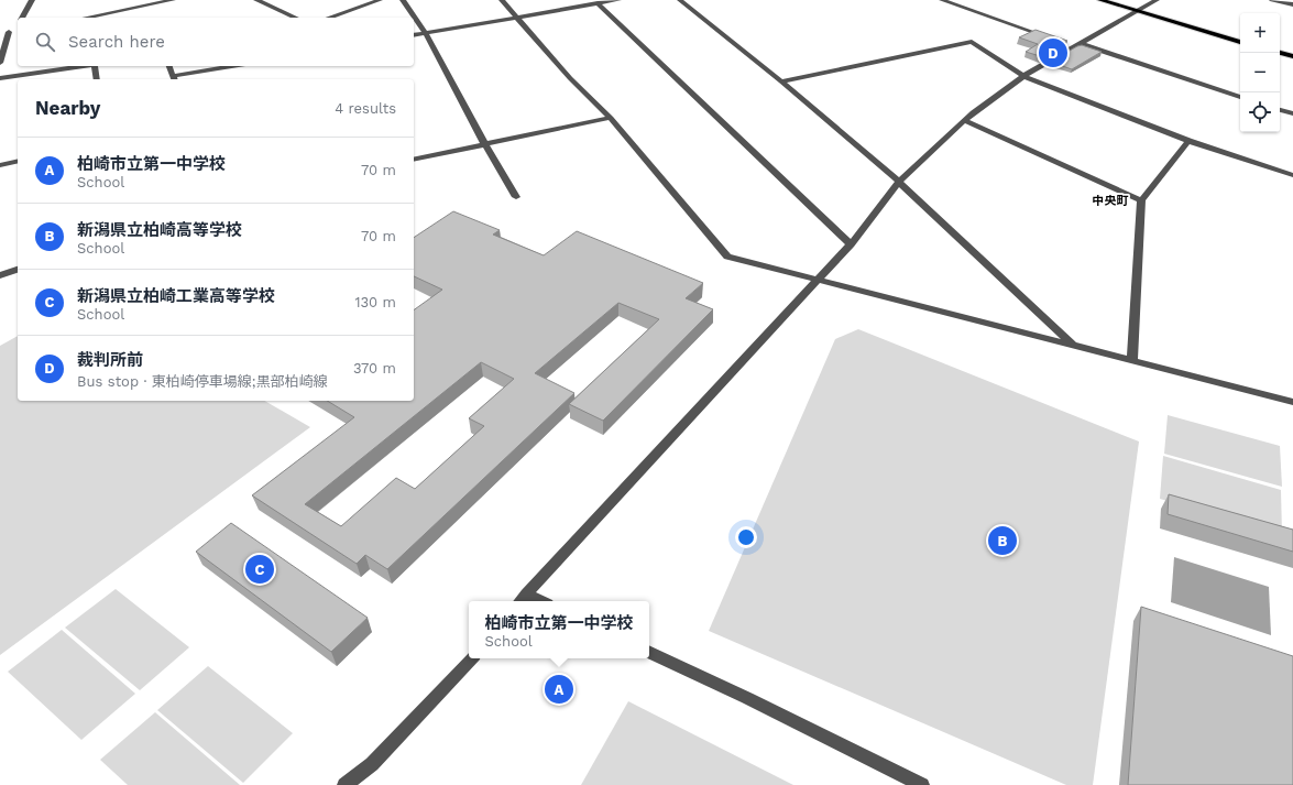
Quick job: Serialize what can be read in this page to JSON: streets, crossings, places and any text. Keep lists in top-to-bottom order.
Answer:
{
  "districts": ["中央町"],
  "page": {
    "map_buttons": ["+", "−"],
    "search": "Search here",
    "pins": [
      "D",
      "B",
      "C",
      "A"
    ],
    "heading": ["Nearby", "4 results"],
    "list": [
      {
        "mark": "A",
        "name": "柏崎市立第一中学校",
        "note": "School",
        "value": "70 m"
      },
      {
        "mark": "B",
        "name": "新潟県立柏崎高等学校",
        "note": "School",
        "value": "70 m"
      },
      {
        "mark": "C",
        "name": "新潟県立柏崎工業高等学校",
        "note": "School",
        "value": "130 m"
      },
      {
        "mark": "D",
        "name": "裁判所前",
        "note": "Bus stop · 東柏崎停車場線;黒部柏崎線",
        "value": "370 m"
      }
    ],
    "popup": ["柏崎市立第一中学校", "School"]
  }
}
